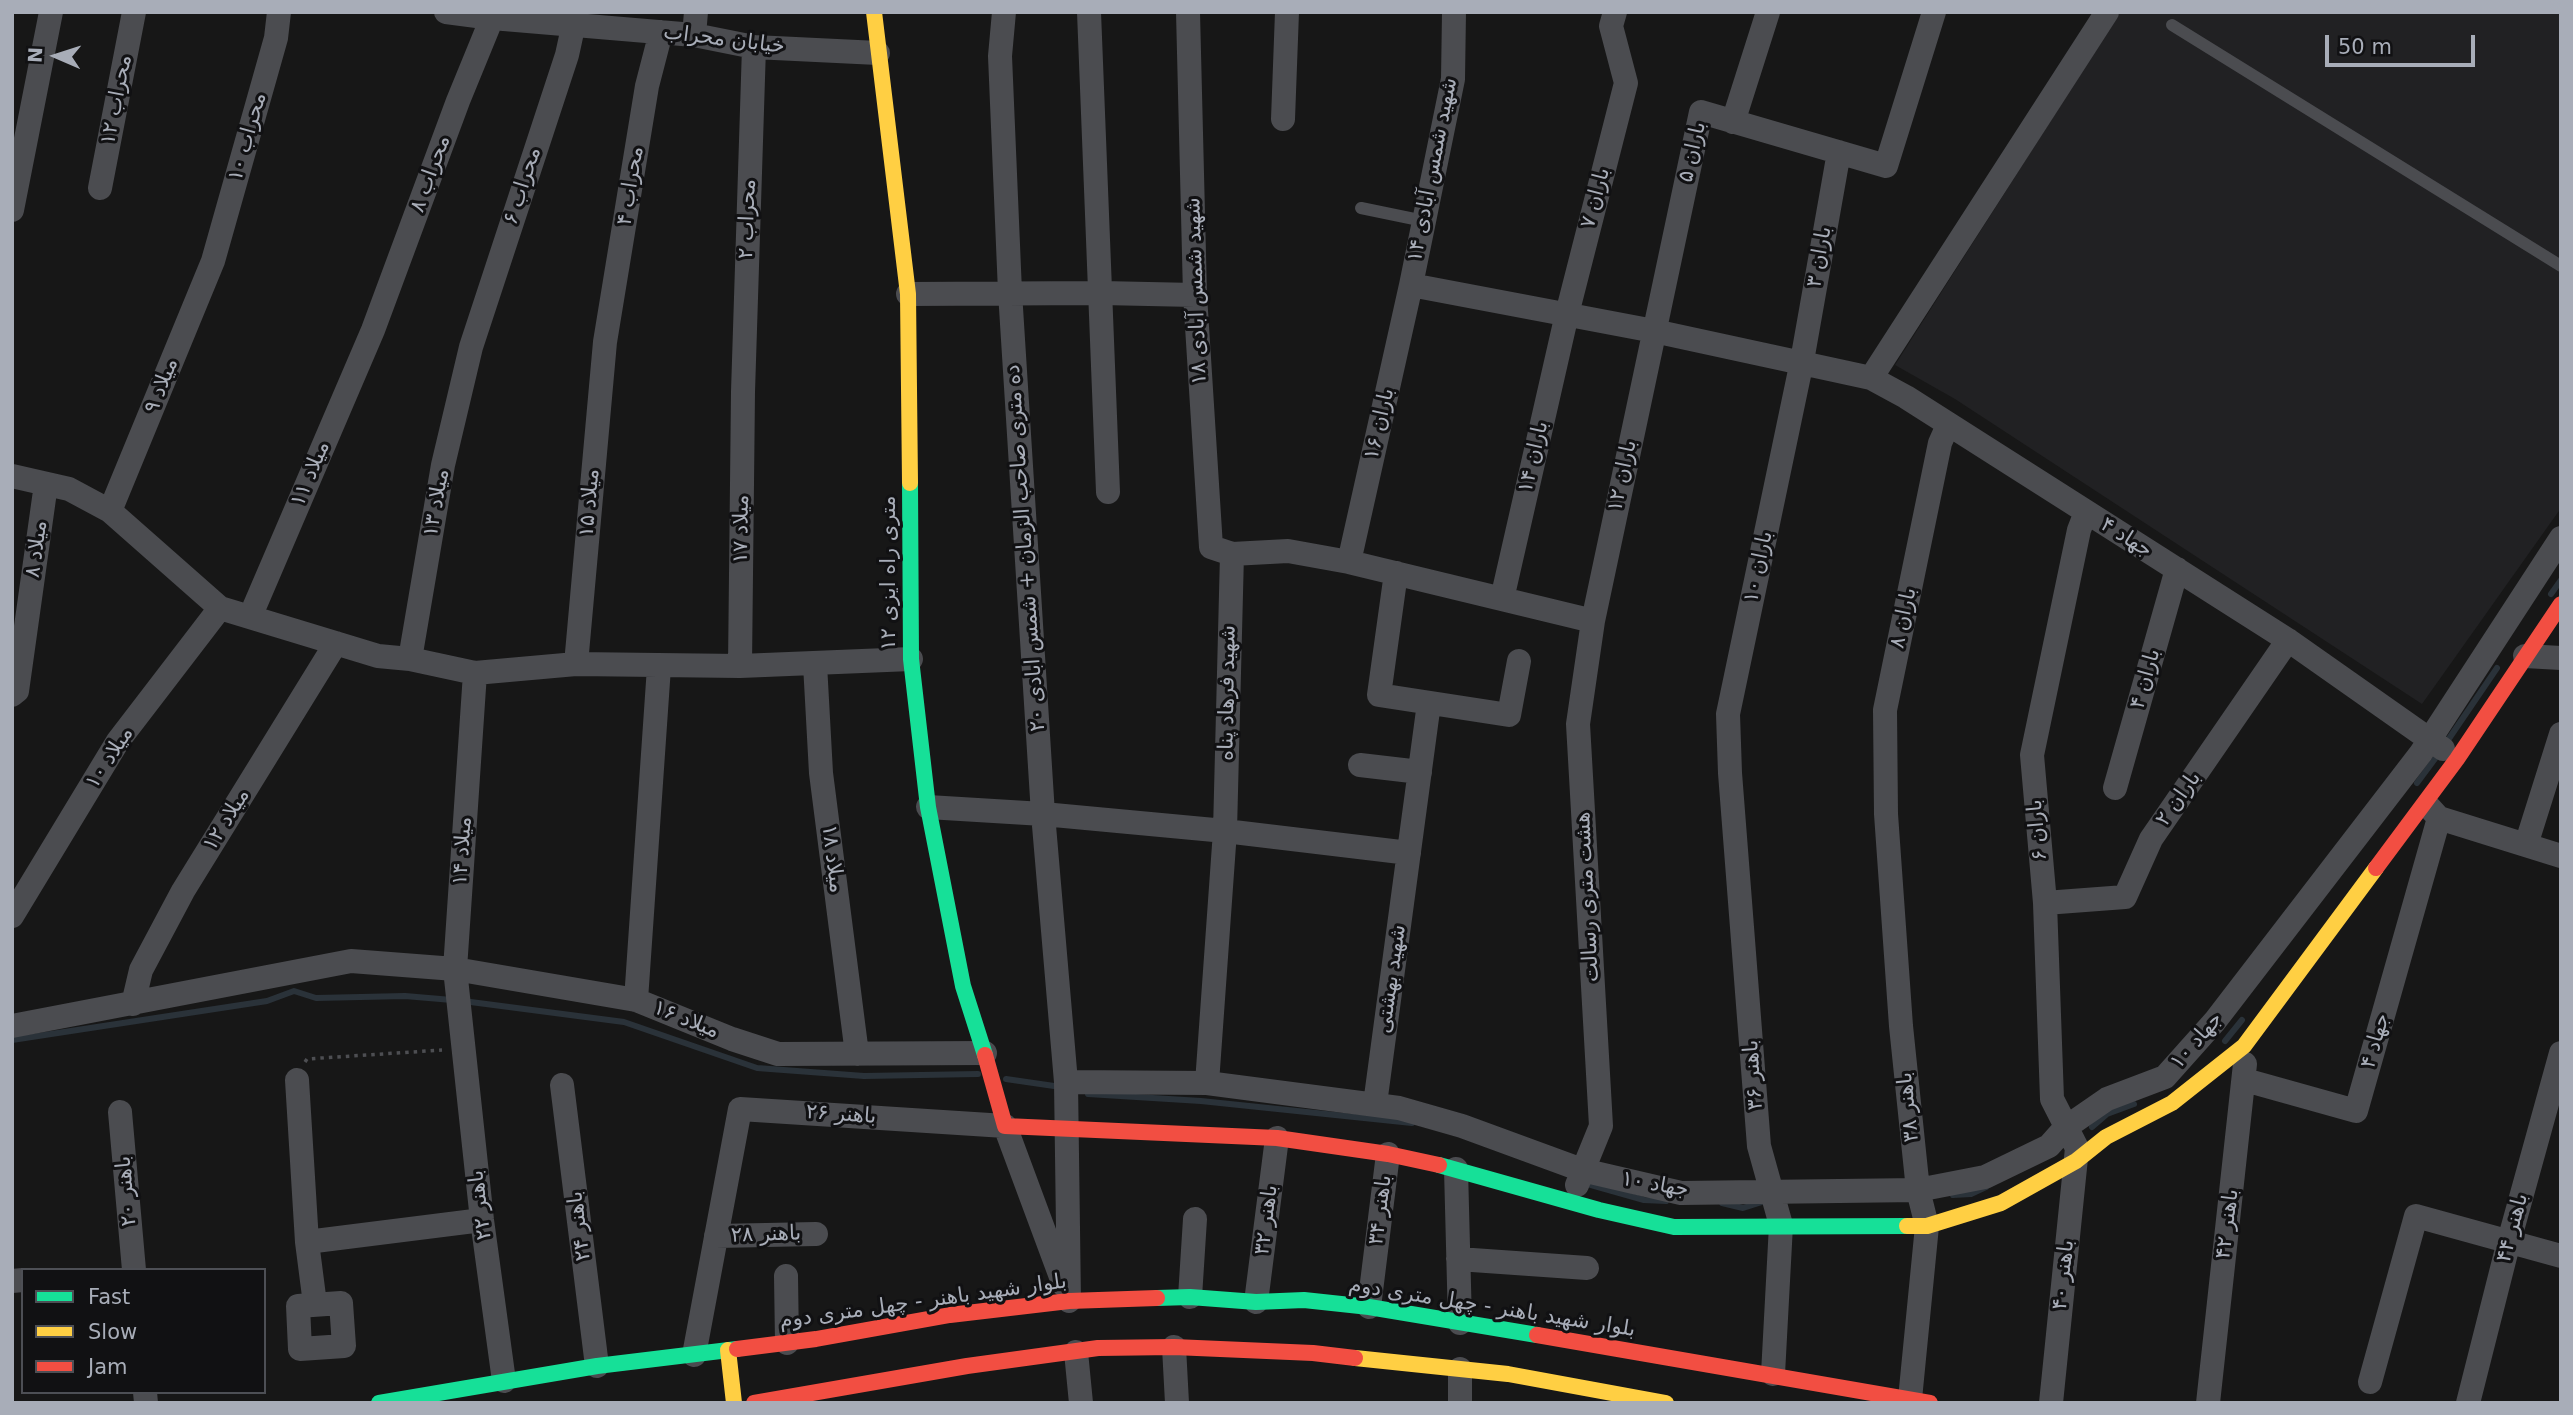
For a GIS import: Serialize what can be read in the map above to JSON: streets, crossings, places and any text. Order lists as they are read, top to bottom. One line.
{"streets":{"street":["خیابان محراب","محراب ۱۲","محراب ۱۰","باران ۵","شهید شمس آبادی ۱۴","محراب ۸","محراب ۶","محراب ۴","باران ۷","محراب ۲","باران ۳","شهید شمس آبادی ۱۸","میلاد ۹","باران ۱۶","باران ۱۴","میلاد ۱۱","باران ۱۲","میلاد ۱۳","میلاد ۱۵","میلاد ۱۷","جهاد ۴","ده متری صاحب الزمان + شمس ابادی ۲۰","میلاد ۸","باران ۱۰","۱۲ متری راه ایزی","باران ۸","باران ۴","شهید فرهاد پناه","میلاد ۱۰","باران ۲","میلاد ۱۲","باران ۶","میلاد ۱۴","میلاد ۱۸","هشت متری رسالت","شهید بهشتی","میلاد ۱۶","جهاد ۱۰","باهنر ۳۶","باهنر ۳۸","باهنر ۲۶","باهنر ۲۰","باهنر ۲۲","باهنر ۳۴","باهنر ۳۲","باهنر ۴۲","باهنر ۲۴","باهنر ۴۴","باهنر ۲۸","باهنر ۴۰","بلوار شهید باهنر - چهل متری دوم"]},"crossings":[["خیابان محراب","محراب ۸"],["خیابان محراب","محراب ۶"],["خیابان محراب","محراب ۴"],["خیابان محراب","محراب ۲"],["خیابان محراب","۱۲ متری راه ایزی"],["محراب ۱۰","میلاد ۹"],["باران ۵","باران ۳"],["باران ۵","باران ۱۲"],["باران ۵","جهاد ۴"],["شهید شمس آبادی ۱۴","باران ۱۶"],["شهید شمس آبادی ۱۴","جهاد ۴"],["محراب ۸","میلاد ۱۱"],["محراب ۶","میلاد ۱۳"],["محراب ۴","میلاد ۱۵"],["باران ۷","باران ۱۴"],["باران ۷","جهاد ۴"],["محراب ۲","میلاد ۱۷"],["باران ۳","جهاد ۴"],["باران ۳","باران ۱۰"],["شهید شمس آبادی ۱۸","شهید فرهاد پناه"],["باران ۱۶","جهاد ۴"],["باران ۱۴","جهاد ۴"],["باران ۱۲","جهاد ۴"],["باران ۱۲","هشت متری رسالت"],["جهاد ۴","باران ۱۰"],["جهاد ۴","باران ۸"],["جهاد ۴","باران ۴"],["جهاد ۴","باران ۲"],["جهاد ۴","باران ۶"],["جهاد ۴","جهاد ۱۰"],["جهاد ۴","باهنر ۴۲"],["ده متری صاحب الزمان + شمس ابادی ۲۰","جهاد ۱۰"],["ده متری صاحب الزمان + شمس ابادی ۲۰","بلوار شهید باهنر - چهل متری دوم"],["باران ۱۰","باهنر ۳۶"],["۱۲ متری راه ایزی","میلاد ۱۶"],["۱۲ متری راه ایزی","باهنر ۲۶"],["باران ۸","باهنر ۳۸"],["شهید فرهاد پناه","جهاد ۱۰"],["باران ۲","باران ۶"],["باران ۶","جهاد ۱۰"],["باران ۶","باهنر ۴۰"],["میلاد ۱۴","باهنر ۲۲"],["میلاد ۱۸","میلاد ۱۶"],["هشت متری رسالت","جهاد ۱۰"],["شهید بهشتی","جهاد ۱۰"],["جهاد ۱۰","باهنر ۳۶"],["جهاد ۱۰","باهنر ۳۸"],["جهاد ۱۰","باهنر ۴۰"],["باهنر ۳۶","بلوار شهید باهنر - چهل متری دوم"],["باهنر ۳۸","بلوار شهید باهنر - چهل متری دوم"],["باهنر ۲۶","باهنر ۲۸"],["باهنر ۲۶","بلوار شهید باهنر - چهل متری دوم"],["باهنر ۲۲","بلوار شهید باهنر - چهل متری دوم"],["باهنر ۳۴","بلوار شهید باهنر - چهل متری دوم"],["باهنر ۳۲","بلوار شهید باهنر - چهل متری دوم"],["باهنر ۲۴","بلوار شهید باهنر - چهل متری دوم"]],"legend":["Fast","Slow","Jam"],"scale_bar":"50 m","north":"left"}
